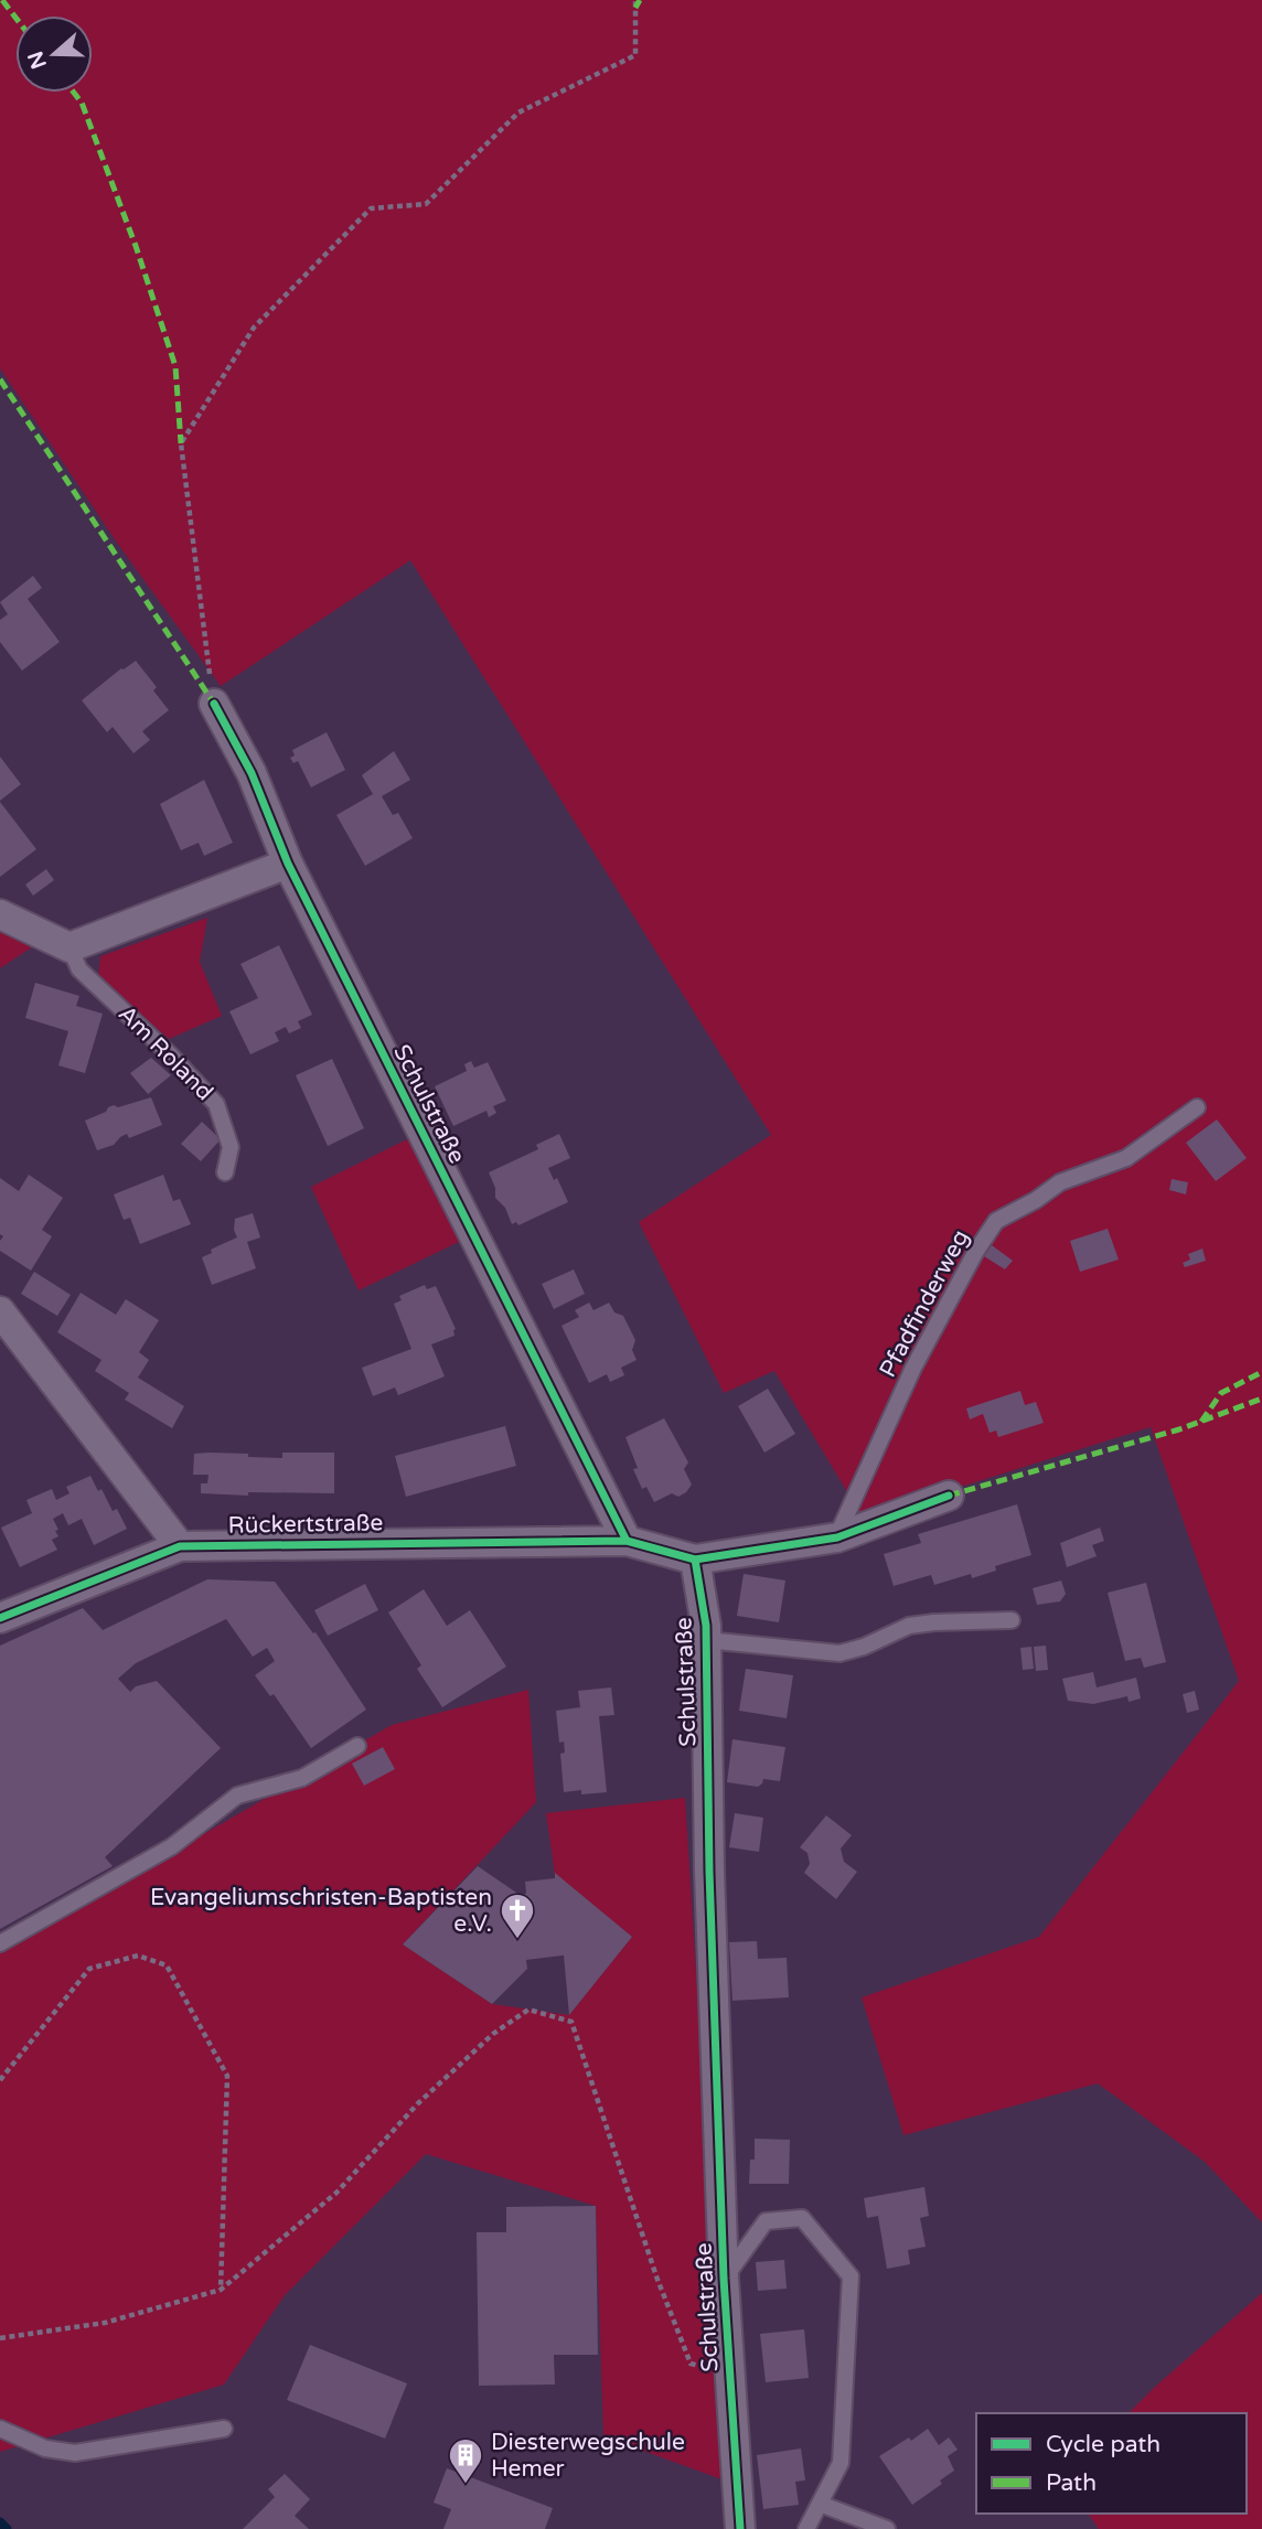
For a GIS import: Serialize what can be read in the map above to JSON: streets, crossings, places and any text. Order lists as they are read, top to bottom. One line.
{"streets":{"street":["Schulstraße","Rückertstraße"],"lane":["Am Roland","Pfadfinderweg"]},"crossings":[["Schulstraße","Rückertstraße"]],"places":{"church":["Evangeliumschristen-Baptisten e.V."],"building":["Diesterwegschule Hemer"]},"legend":["Cycle path","Path"],"north":"left"}
